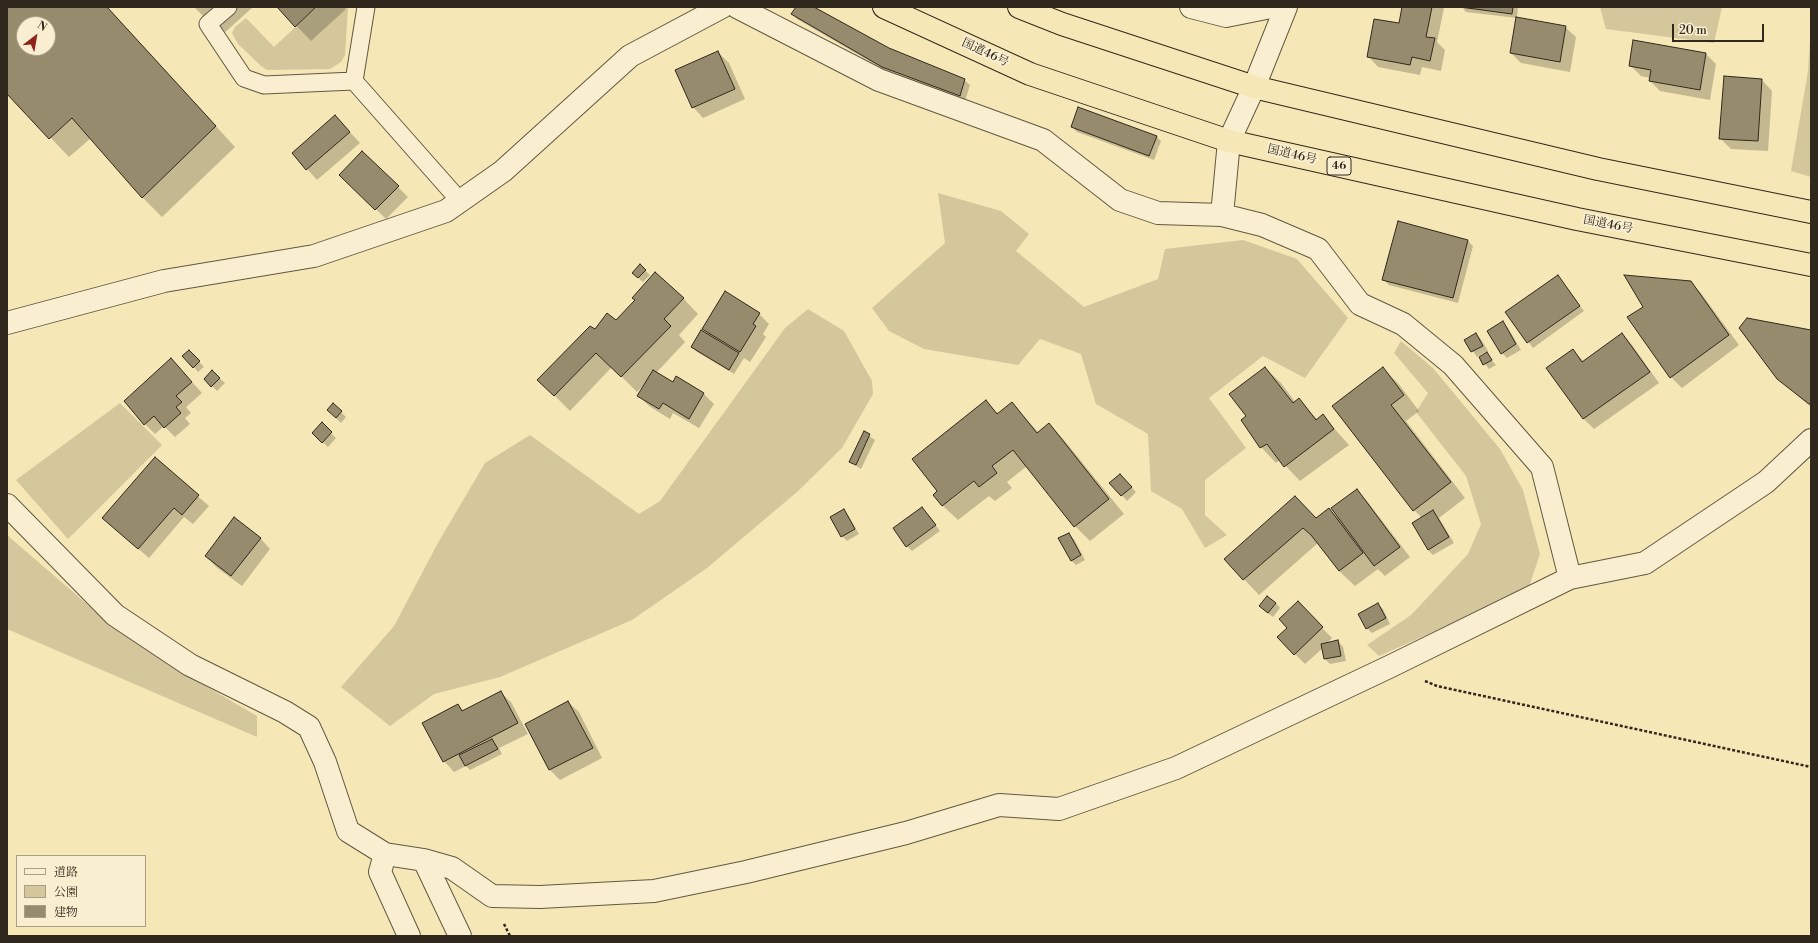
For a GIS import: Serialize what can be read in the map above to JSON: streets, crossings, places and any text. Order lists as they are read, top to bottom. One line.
{"streets":{"highway":["国道46号","46"]},"legend":["道路","公園","建物"],"scale_bar":"20 m","north":"top right"}
